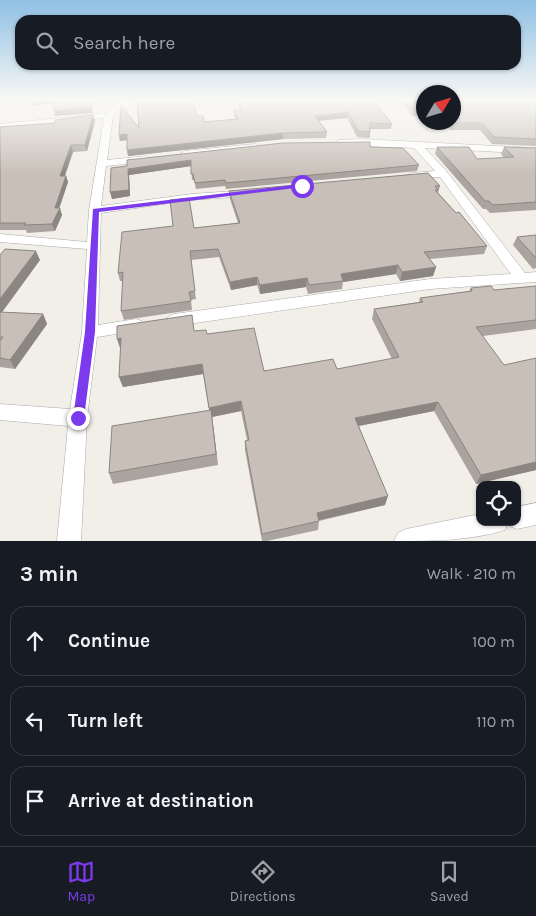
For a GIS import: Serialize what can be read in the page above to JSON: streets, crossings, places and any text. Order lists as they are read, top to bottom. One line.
{"north":"top right","page":{"search":"Search here","heading":["3 min","Walk · 210 m"],"list":[["Continue","100 m"],["Turn left","110 m"],"Arrive at destination"],"nav":["Map","Directions","Saved"]}}
